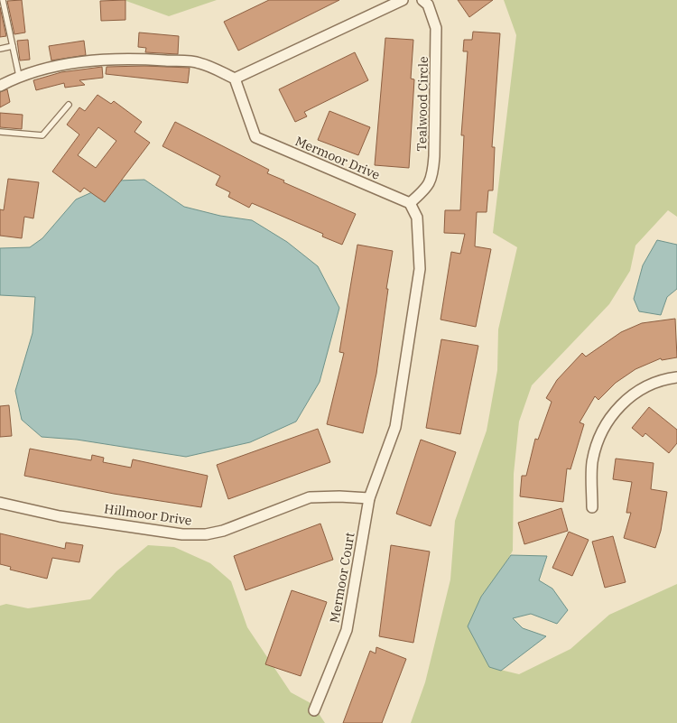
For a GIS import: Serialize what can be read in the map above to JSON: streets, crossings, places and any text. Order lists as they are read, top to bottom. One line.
{"streets":{"street":["Tealwood Circle","Mermoor Drive","Hillmoor Drive","Mermoor Court"]},"crossings":[["Tealwood Circle","Mermoor Drive"],["Hillmoor Drive","Mermoor Court"]]}
